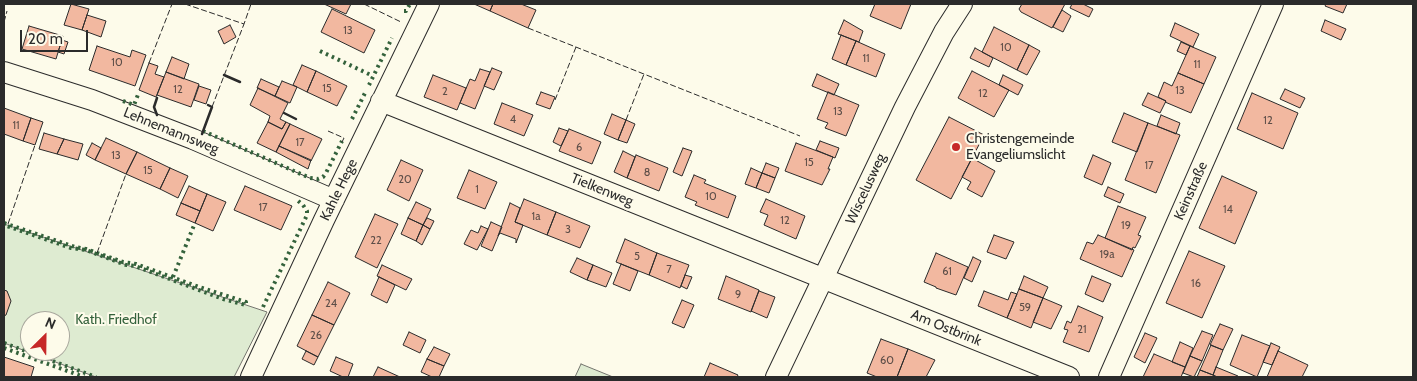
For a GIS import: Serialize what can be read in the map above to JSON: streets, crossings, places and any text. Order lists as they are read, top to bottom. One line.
{"streets":{"street":["Lehnemannsweg","Wiscelusweg","Kahle Hege","Tielkenweg","Keinstraße","Am Ostbrink"]},"crossings":[["Lehnemannsweg","Kahle Hege"],["Wiscelusweg","Tielkenweg"],["Wiscelusweg","Am Ostbrink"],["Kahle Hege","Tielkenweg"],["Tielkenweg","Am Ostbrink"]],"parks":["Kath. Friedhof"],"places":["Christengemeinde Evangeliumslicht"],"house_numbers":["13","10","11","10","11","15","12","13","2","12","13","4","12","11","17","6","13","15","17","15","8","20","1","10","17","14","1a","12","19","3","22","19a","5","7","61","16","9","24","59","21","26","60"],"scale_bar":"20 m","north":"top right"}
